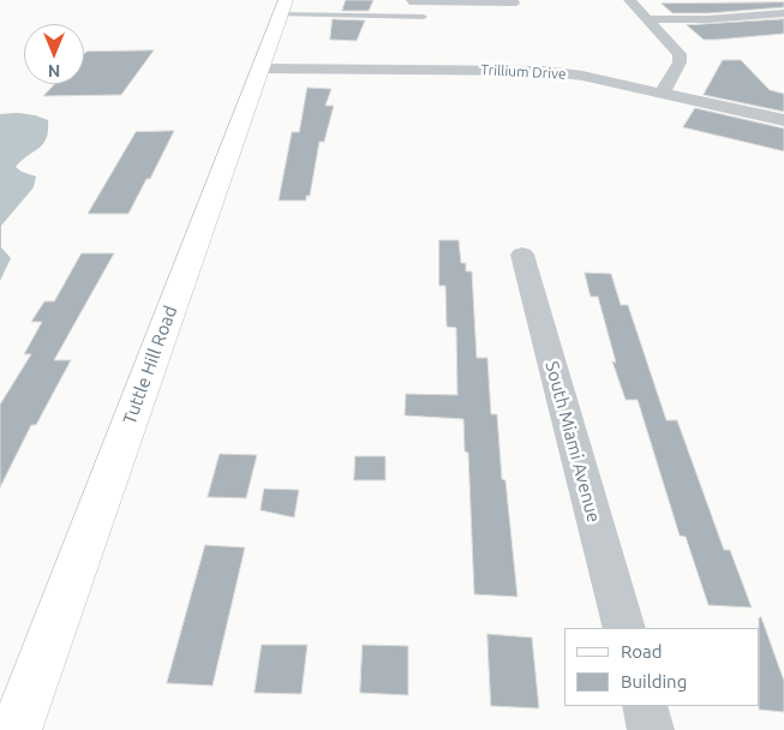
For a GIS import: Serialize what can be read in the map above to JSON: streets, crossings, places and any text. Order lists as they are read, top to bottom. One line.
{"streets":{"main road":["Tuttle Hill Road"],"street":["Trillium Drive","South Miami Avenue"]},"crossings":[["Trillium Drive","Tuttle Hill Road"]],"legend":["Road","Building"],"north":"bottom"}
